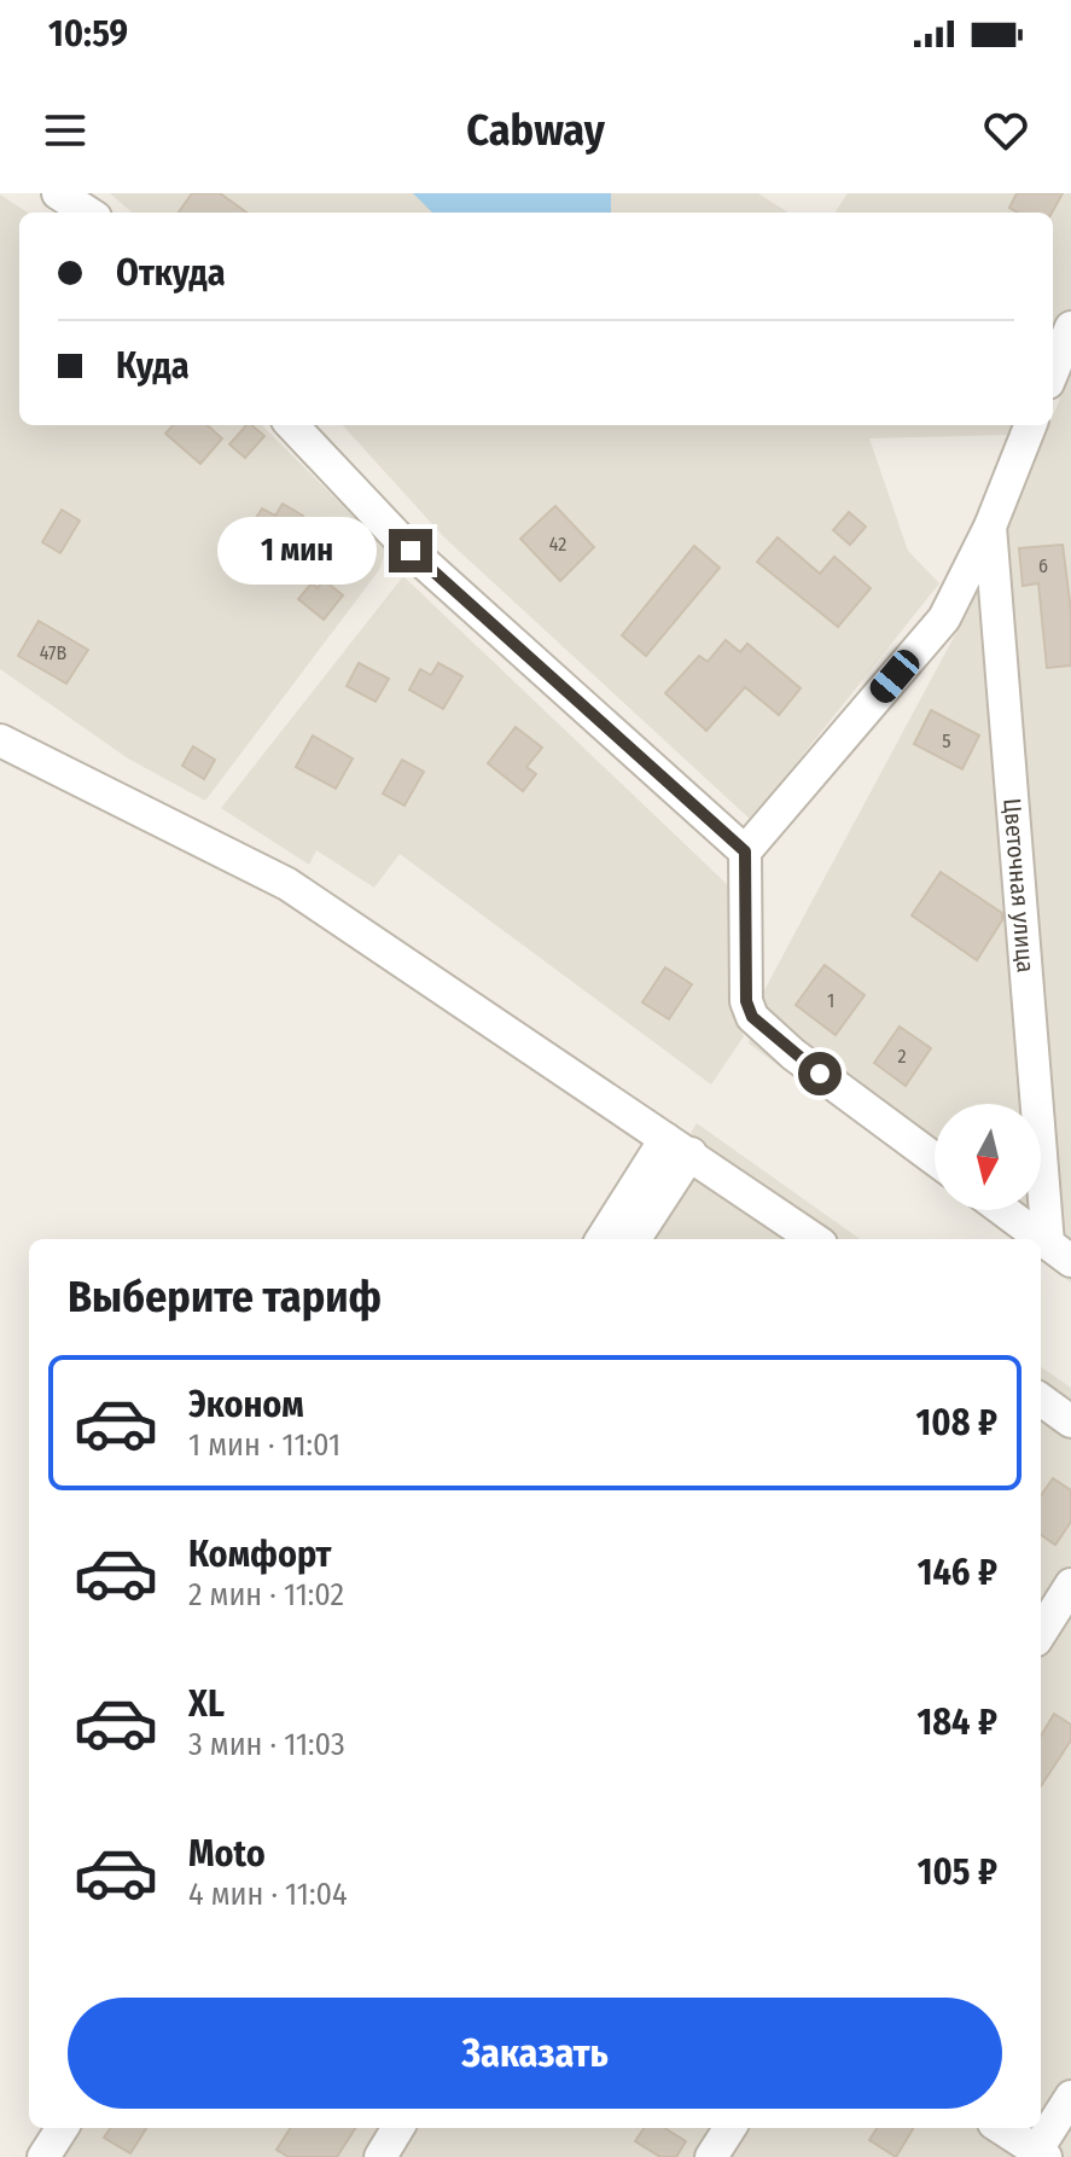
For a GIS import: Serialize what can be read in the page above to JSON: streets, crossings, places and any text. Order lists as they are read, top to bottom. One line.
{"streets":{"street":["Цветочная улица"]},"house_numbers":["42","6","47В","5","1","2"],"north":"bottom","page":{"status":"10:59","header":"Cabway","banner":["Откуда","Куда"],"bubble":"1 мин","heading":"Выберите тариф","list":[{"name":"Эконом","note":"1 мин · 11:01","value":"108 ₽"},{"name":"Комфорт","note":"2 мин · 11:02","value":"146 ₽"},{"name":"XL","note":"3 мин · 11:03","value":"184 ₽"},{"name":"Moto","note":"4 мин · 11:04","value":"105 ₽"}],"buttons":"Заказать"}}
